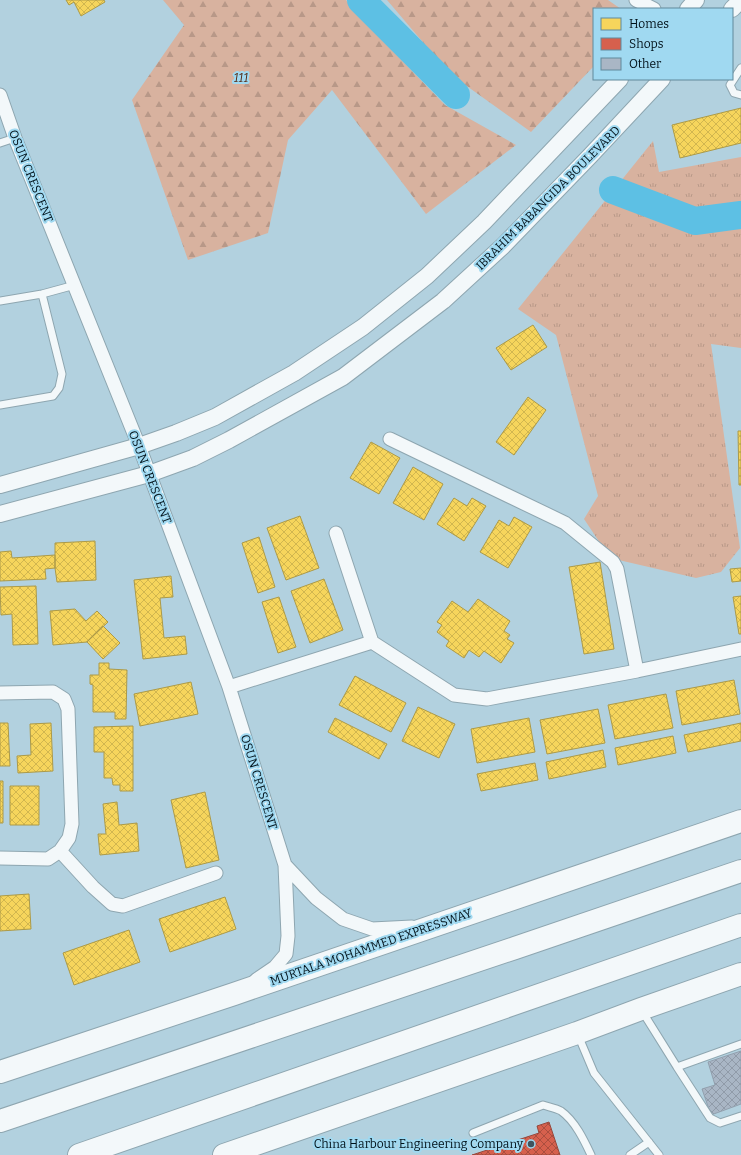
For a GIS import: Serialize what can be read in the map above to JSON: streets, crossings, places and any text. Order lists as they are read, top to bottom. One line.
{"streets":{"highway":["MURTALA MOHAMMED EXPRESSWAY"],"street":["OSUN CRESCENT","IBRAHIM BABANGIDA BOULEVARD"]},"crossings":[["OSUN CRESCENT","IBRAHIM BABANGIDA BOULEVARD"]],"parks":["111"],"places":["China Harbour Engineering Company"],"legend":["Homes","Shops","Other"]}
